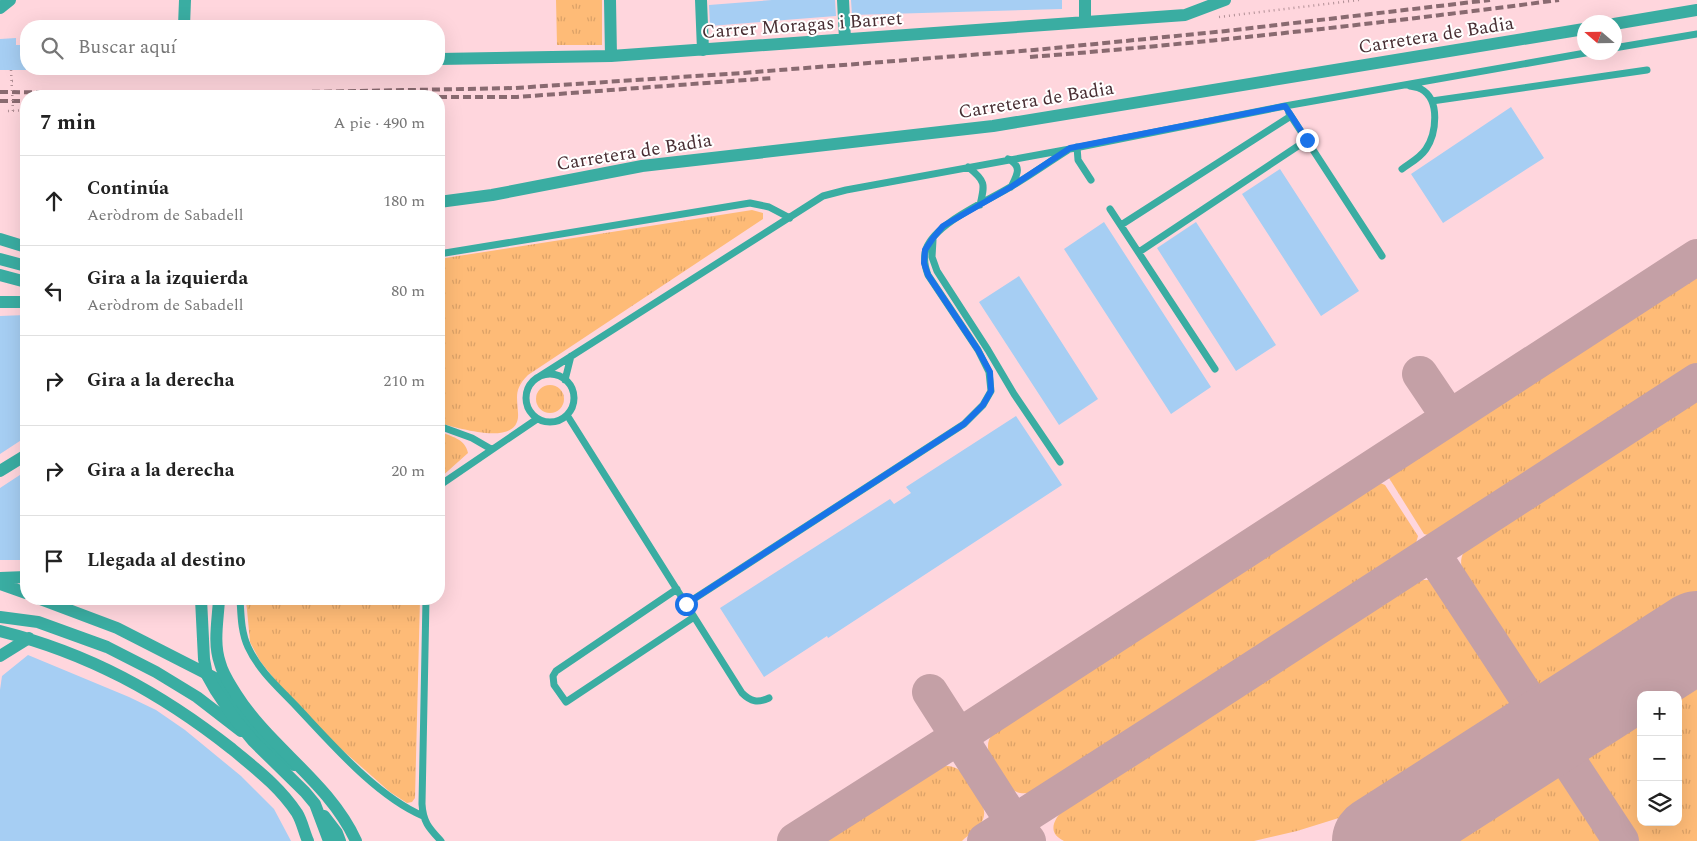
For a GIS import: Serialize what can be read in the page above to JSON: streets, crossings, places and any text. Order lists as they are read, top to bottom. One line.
{"streets":{"street":["Carrer Moragas i Barret","Carretera de Badia"]},"north":"left","page":{"search":"Buscar aquí","heading":["7 min","A pie · 490 m"],"list":[["Continúa","Aeròdrom de Sabadell","180 m"],["Gira a la izquierda","Aeròdrom de Sabadell","80 m"],["Gira a la derecha","210 m"],["Gira a la derecha","20 m"],"Llegada al destino"],"map_buttons":["+","−"]}}
